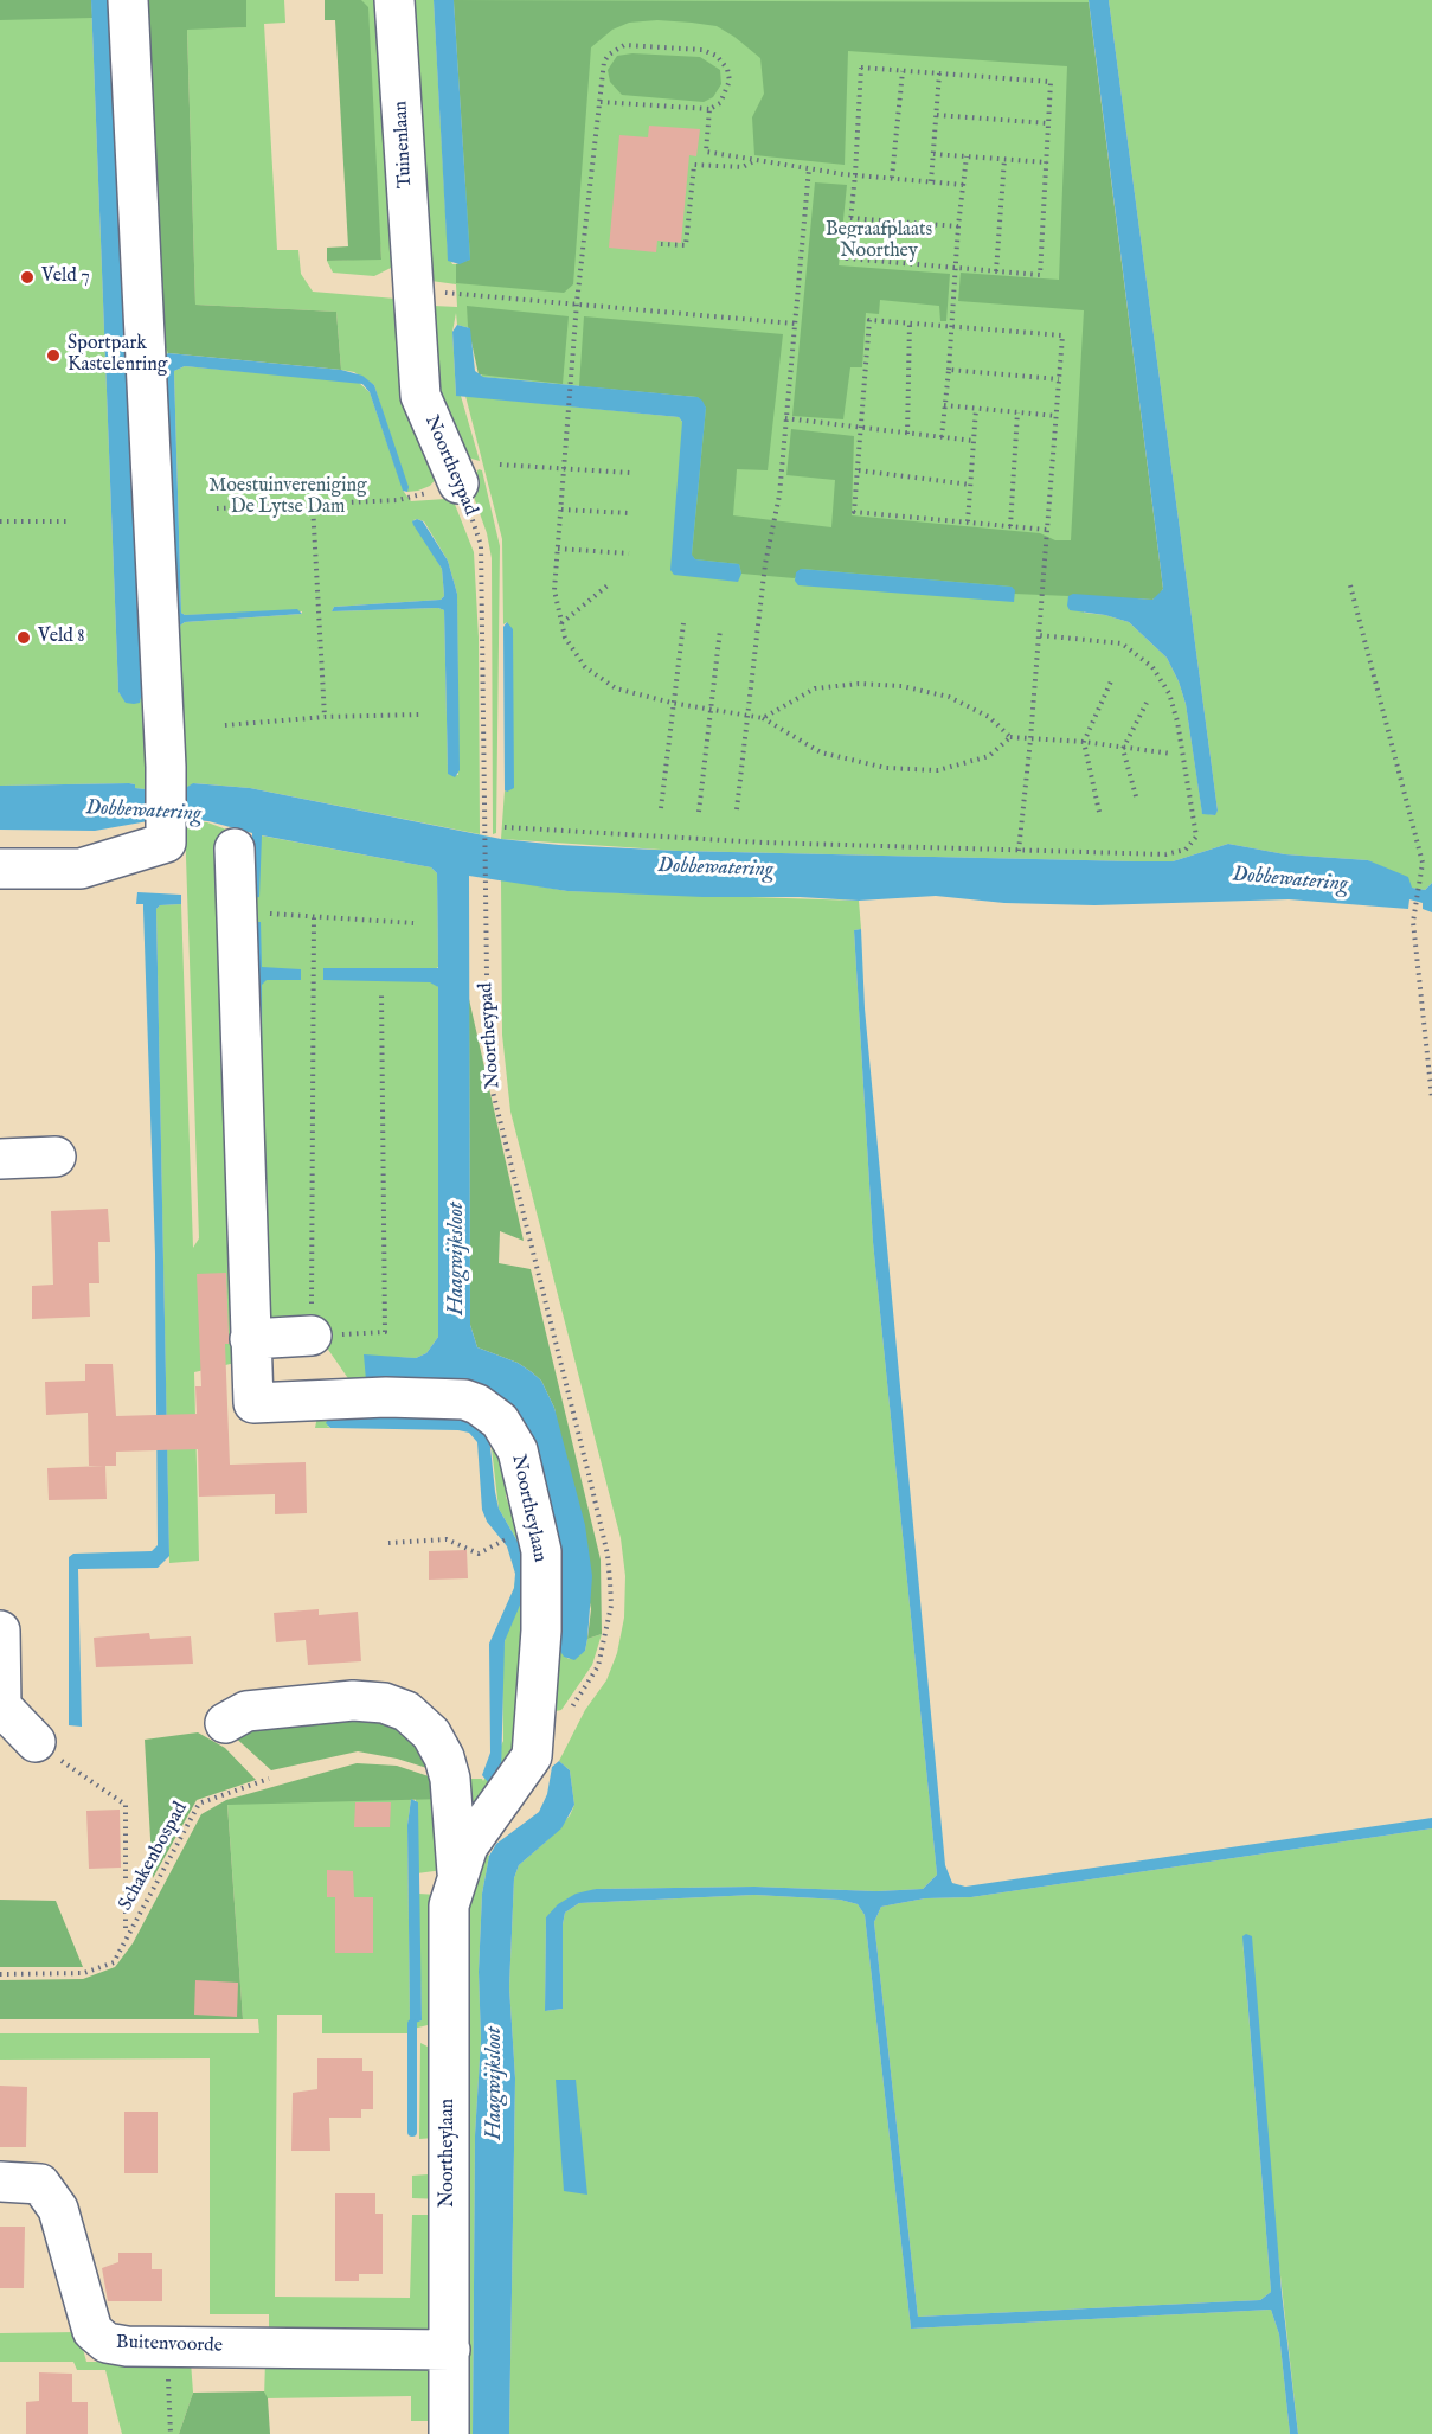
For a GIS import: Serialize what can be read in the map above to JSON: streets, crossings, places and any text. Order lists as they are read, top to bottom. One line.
{"streets":{"street":["Tuinenlaan","Noortheypad","Noortheylaan","Buitenvoorde"],"path":["Schakenbospad"]},"crossings":[["Tuinenlaan","Noortheypad"],["Noortheylaan","Buitenvoorde"]],"water":["Dobbewatering","Haagwijksloot"],"parks":["Begraafplaats Noorthey","Moestuinvereniging De Lytse Dam"],"places":["Veld 7","Sportpark Kastelenring","Veld 8"]}
